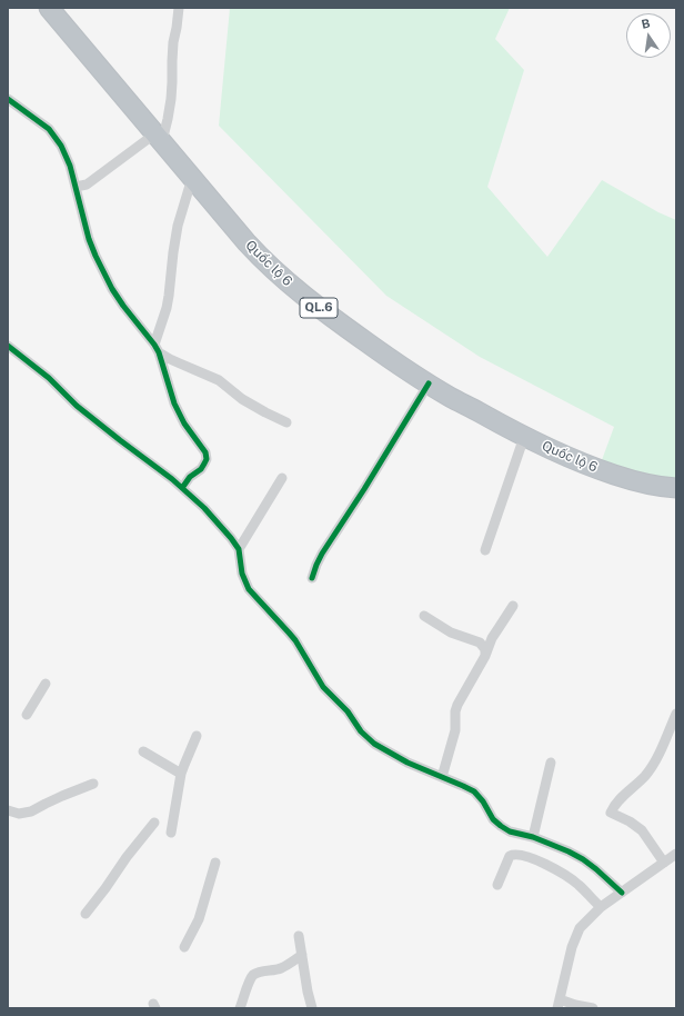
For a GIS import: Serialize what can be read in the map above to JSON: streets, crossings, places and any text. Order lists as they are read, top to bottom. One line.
{"streets":{"highway":["Quốc lộ 6","QL.6"]},"north":"top"}
